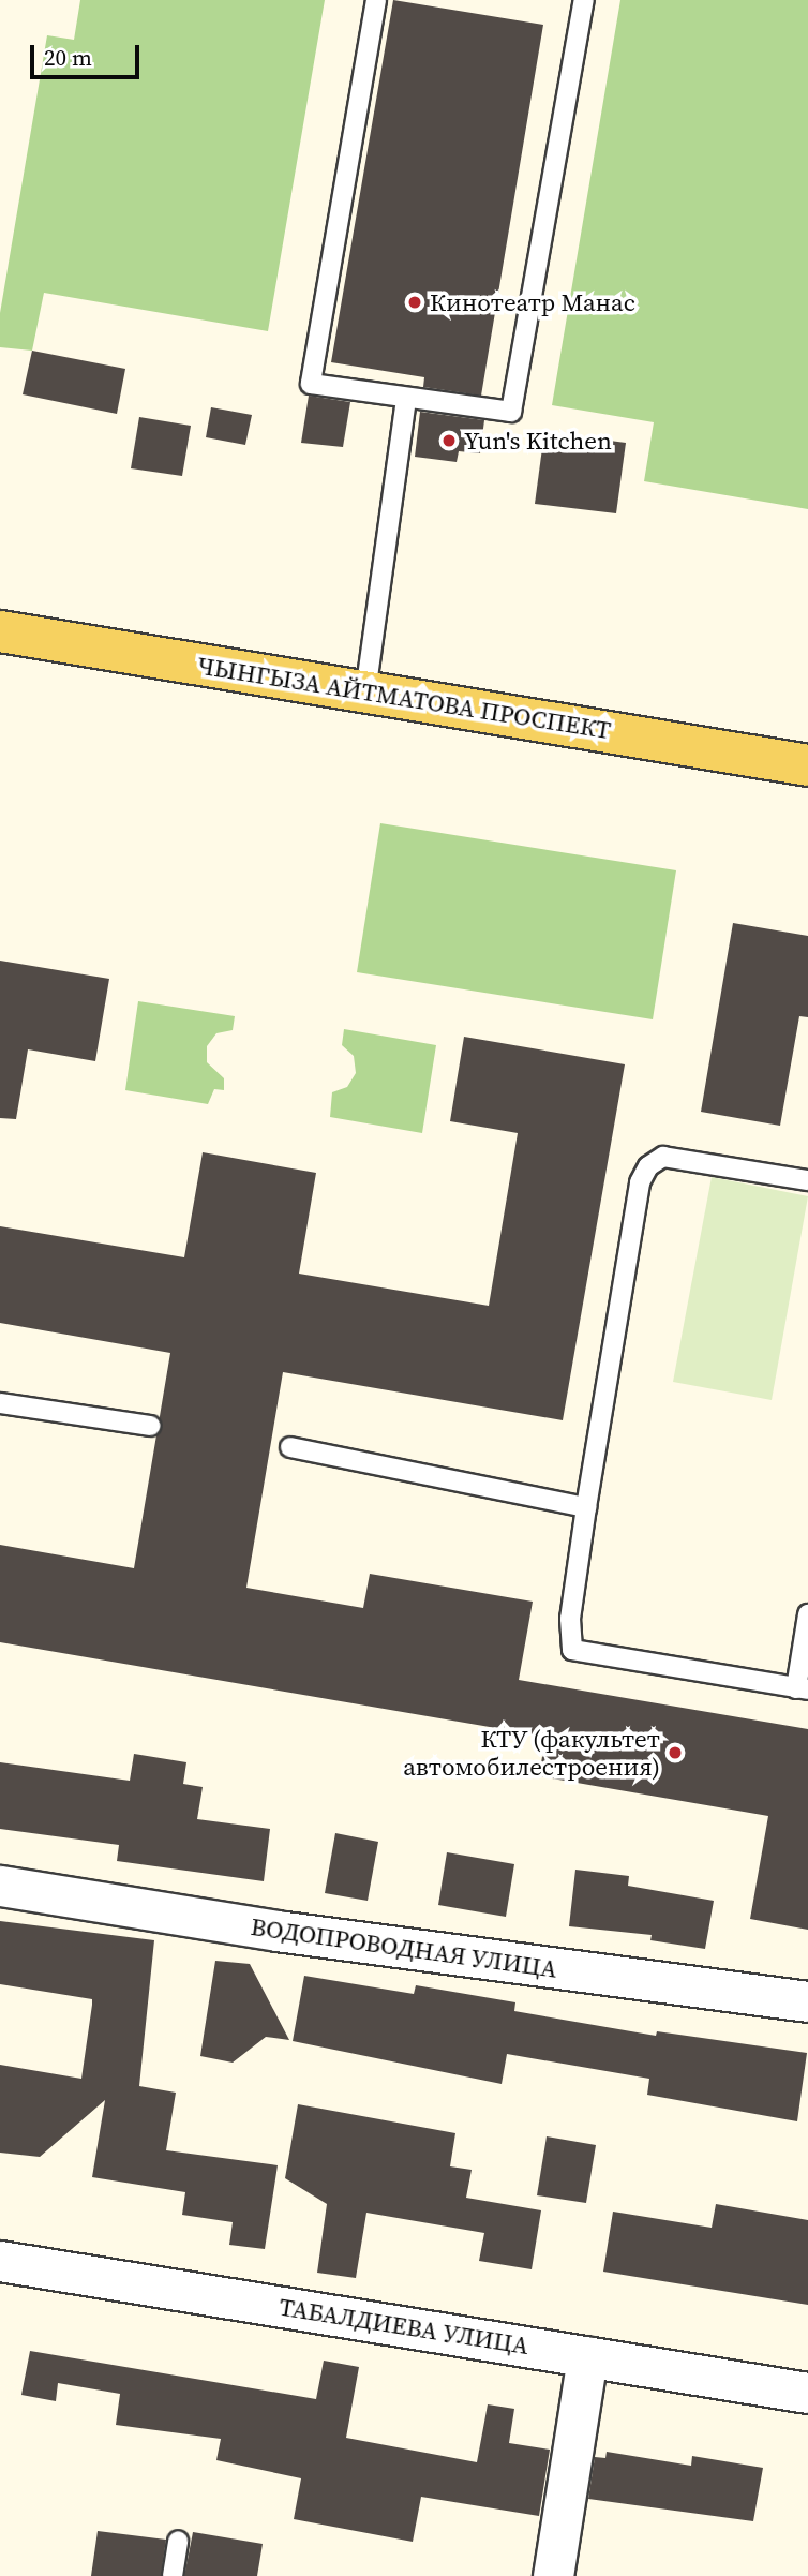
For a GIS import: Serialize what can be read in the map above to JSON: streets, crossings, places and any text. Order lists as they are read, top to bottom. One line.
{"streets":{"main road":["ЧЫНГЫЗА АЙТМАТОВА ПРОСПЕКТ"],"street":["ВОДОПРОВОДНАЯ УЛИЦА","ТАБАЛДИЕВА УЛИЦА"]},"places":["Кинотеатр Манас","Yun's Kitchen","КТУ (факультет автомобилестроения)"],"scale_bar":"20 m"}
